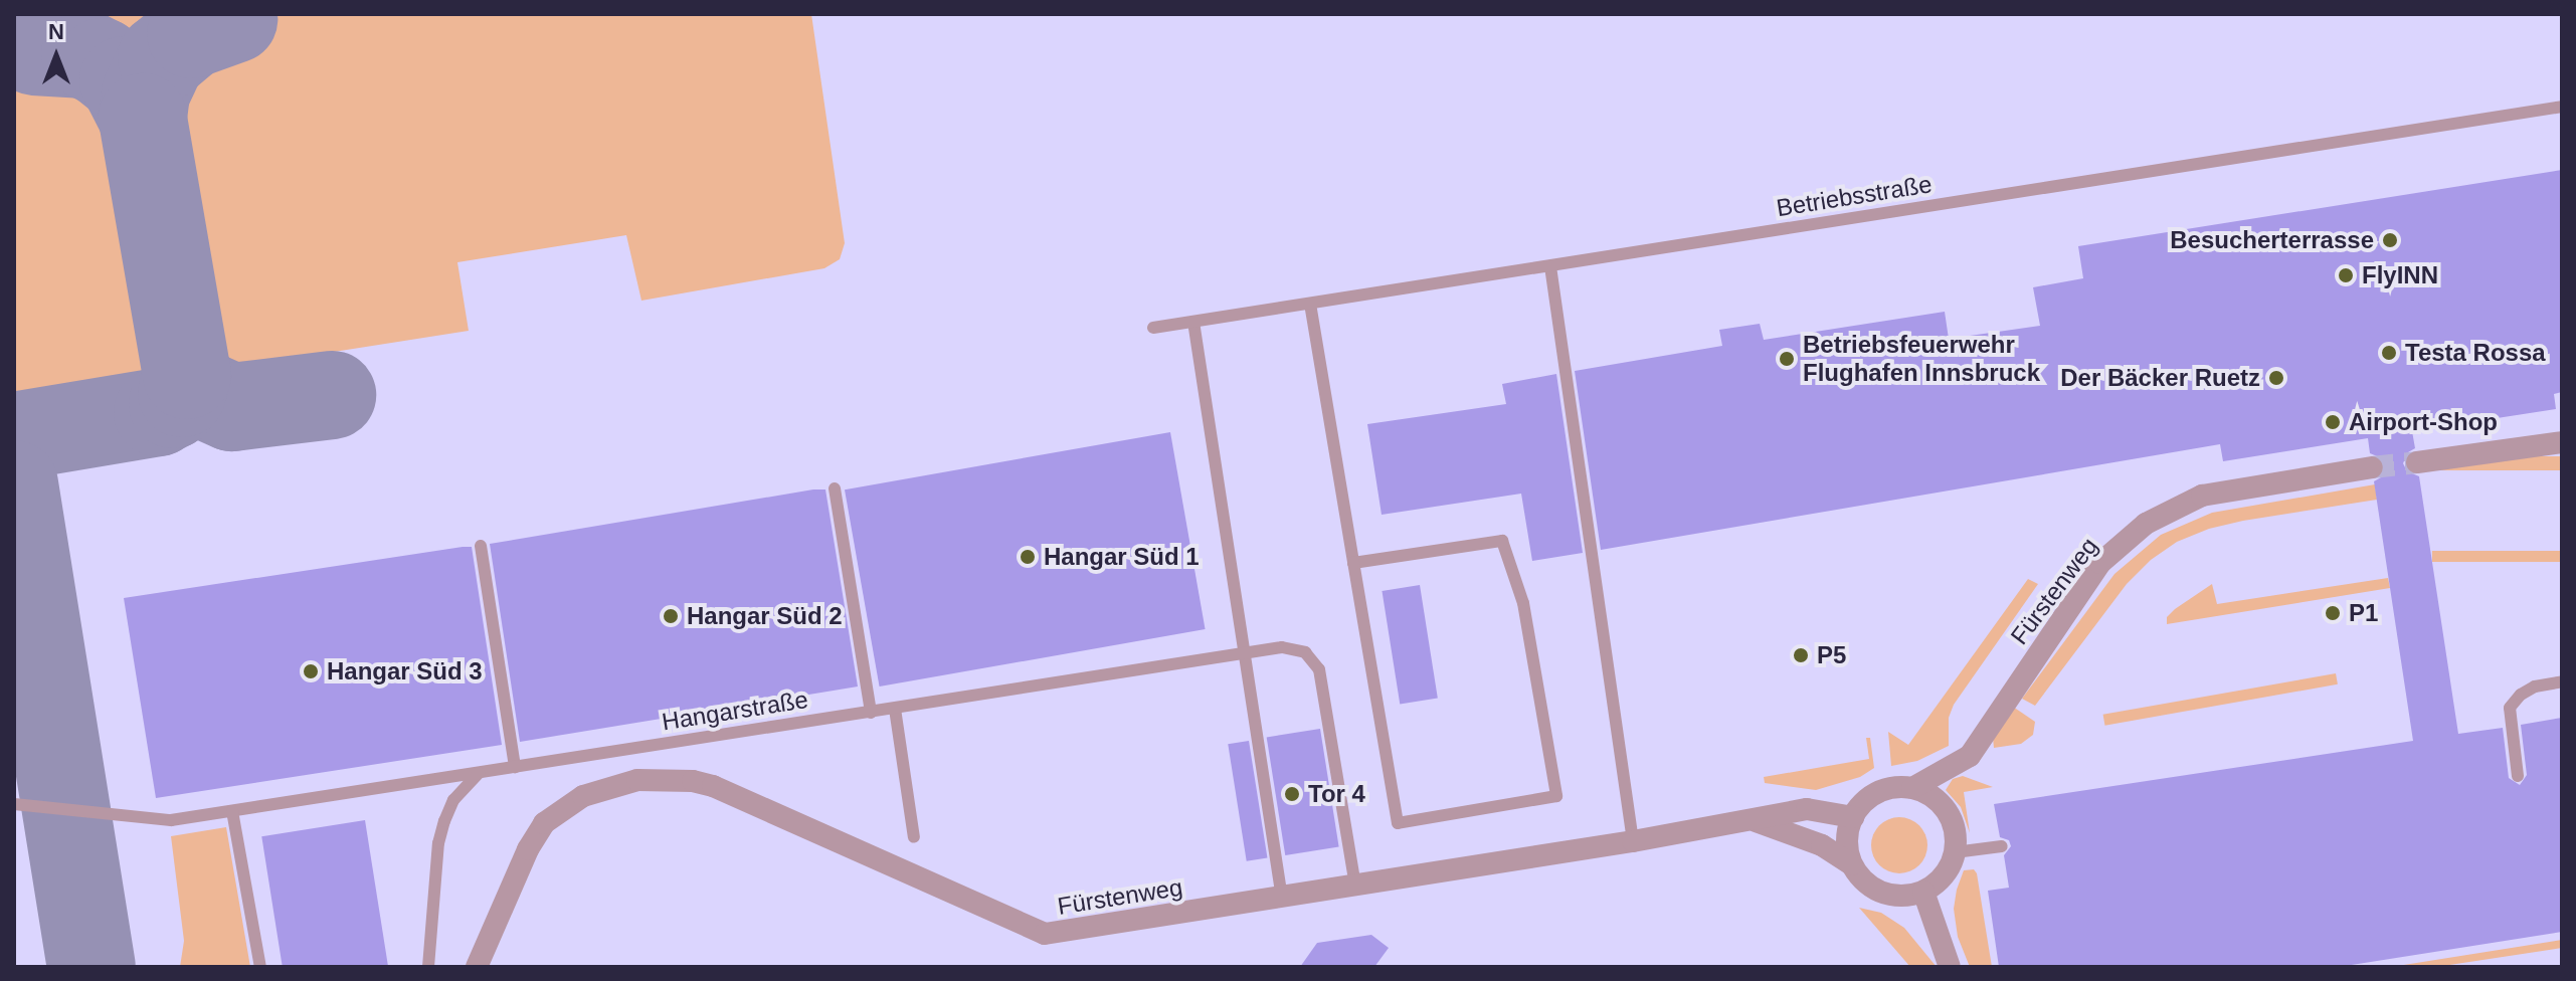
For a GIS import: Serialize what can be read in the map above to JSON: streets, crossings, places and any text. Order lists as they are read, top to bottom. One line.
{"streets":{"street":["Fürstenweg"],"lane":["Betriebsstraße","Hangarstraße"]},"crossings":[["Fürstenweg","Hangarstraße"]],"places":["Besucherterrasse","FlyINN","Testa Rossa","Betriebsfeuerwehr Flughafen Innsbruck","Der Bäcker Ruetz","Airport-Shop","Hangar Süd 1","P1","Hangar Süd 2","P5","Hangar Süd 3","Tor 4"],"north":"top"}
